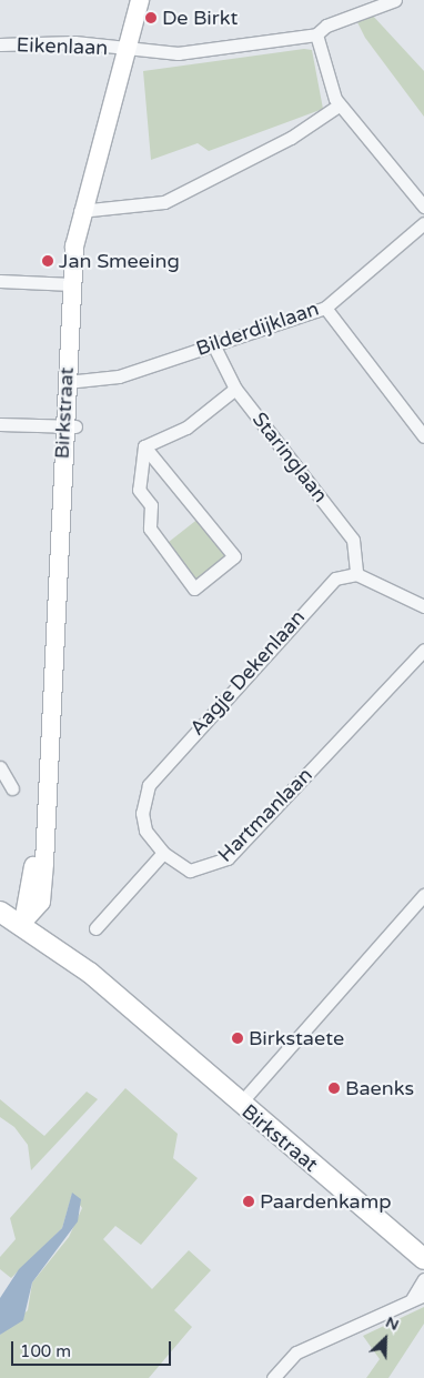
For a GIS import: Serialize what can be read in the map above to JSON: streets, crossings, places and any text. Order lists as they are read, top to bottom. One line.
{"streets":{"main road":["Birkstraat"],"street":["Eikenlaan","Bilderdijklaan","Staringlaan","Aagje Dekenlaan","Hartmanlaan"]},"crossings":[["Eikenlaan","Birkstraat"],["Bilderdijklaan","Birkstraat"],["Bilderdijklaan","Staringlaan"],["Staringlaan","Aagje Dekenlaan"],["Aagje Dekenlaan","Hartmanlaan"]],"places":["De Birkt","Jan Smeeing","Birkstaete","Baenks","Paardenkamp"],"scale_bar":"100 m","north":"top right"}
